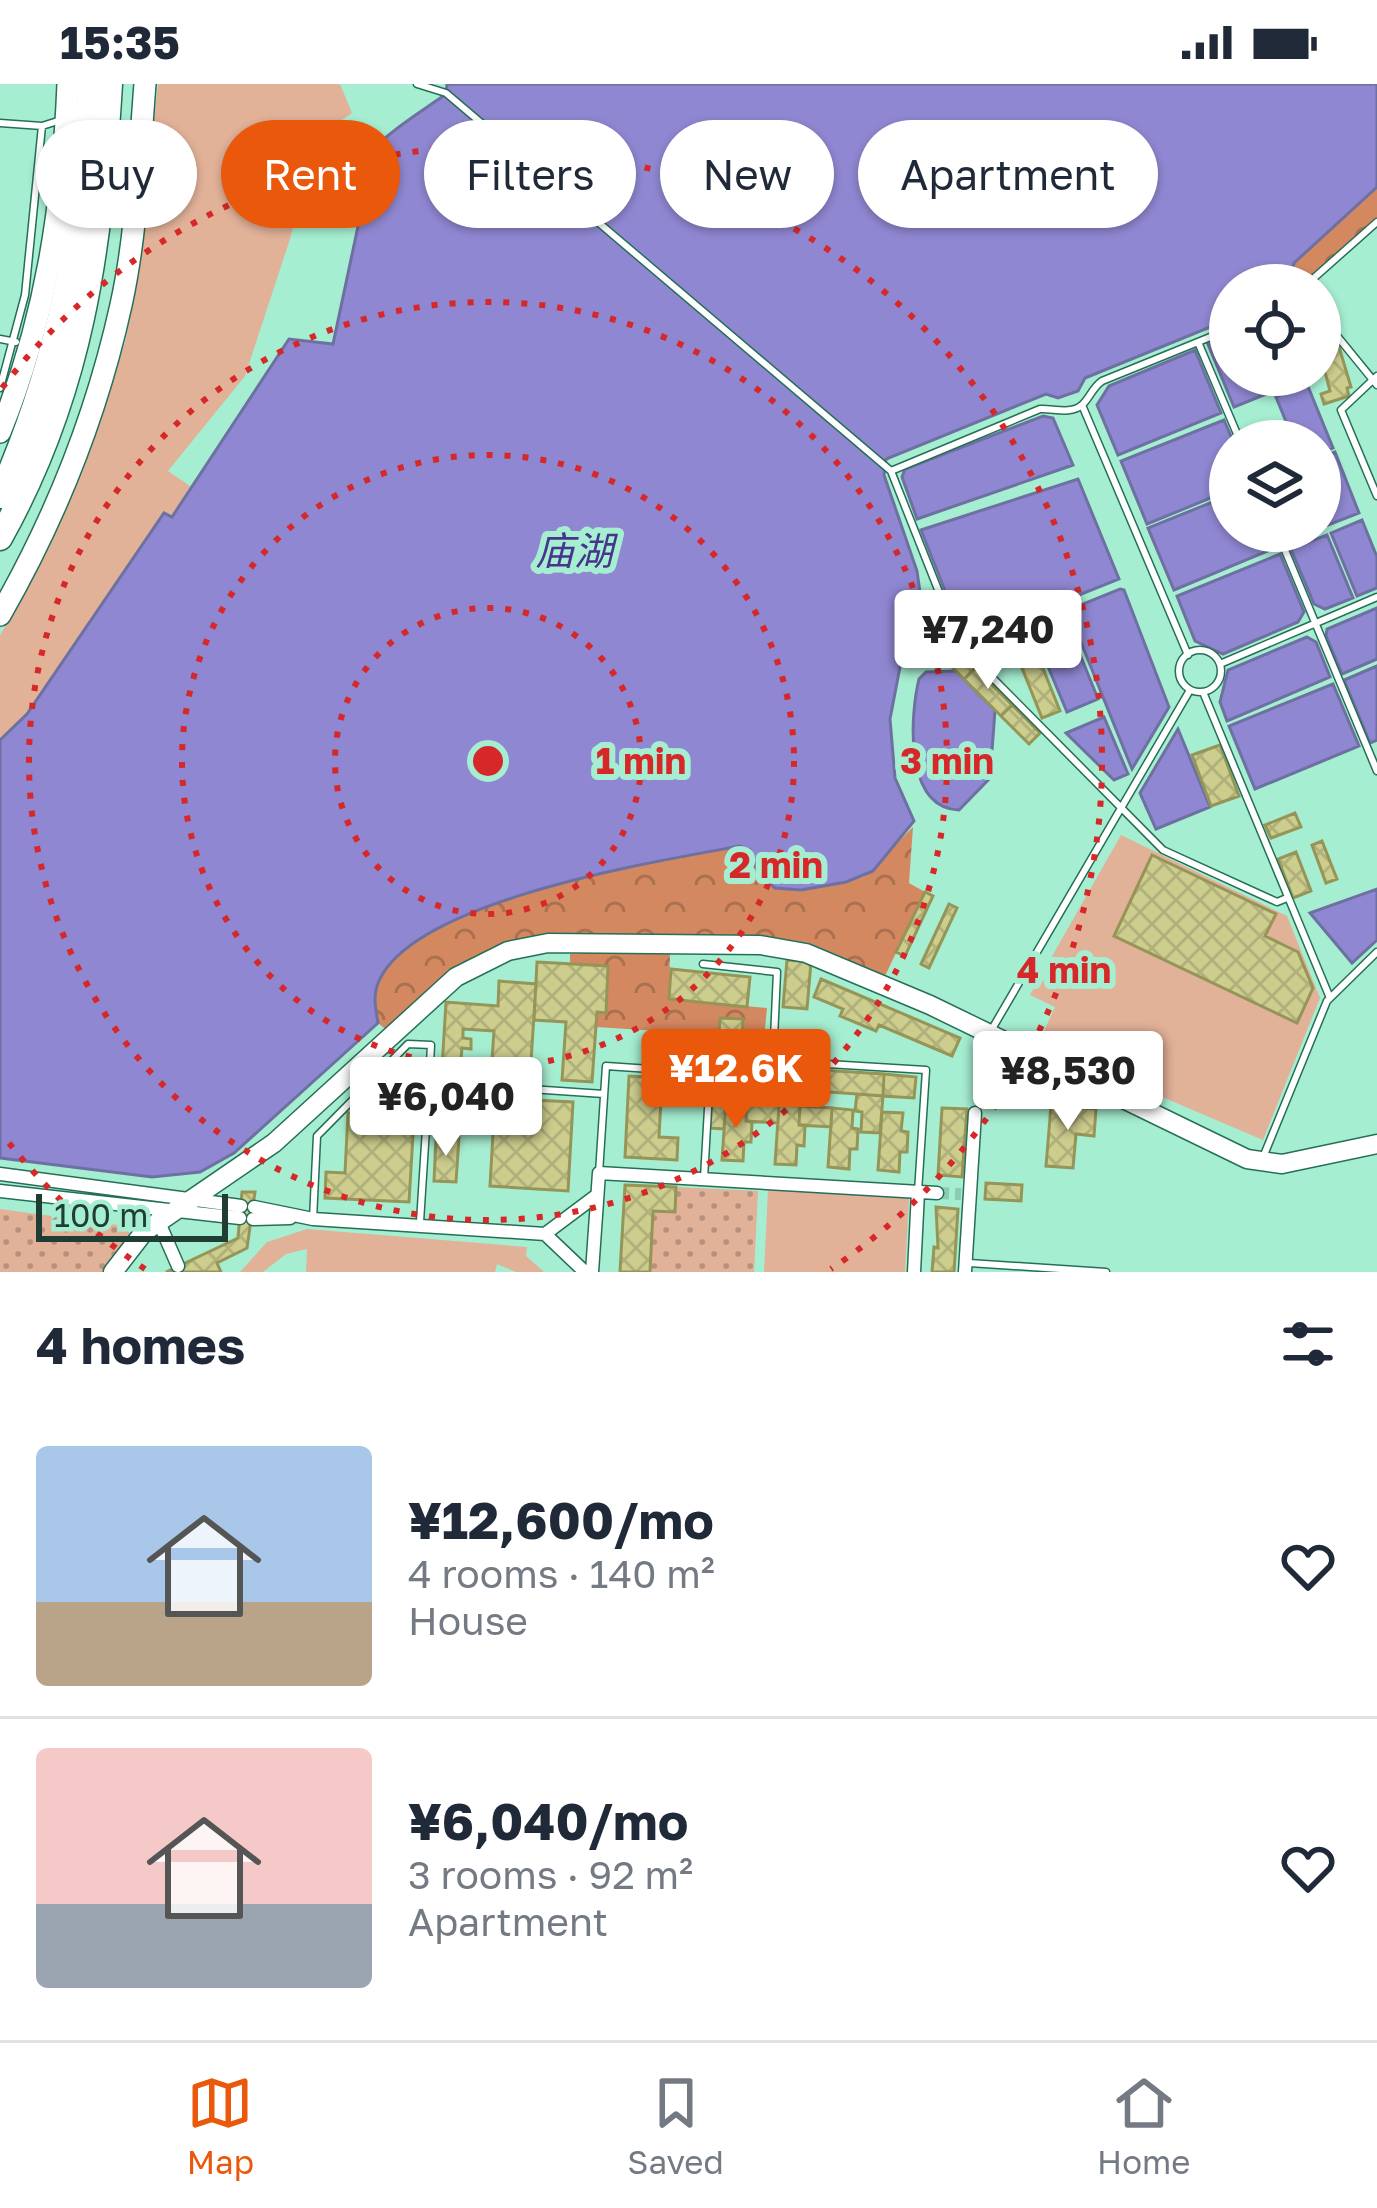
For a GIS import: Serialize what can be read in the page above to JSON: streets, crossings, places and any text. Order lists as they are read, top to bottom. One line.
{"water":["庙湖"],"scale_bar":"100 m","page":{"status":"15:35","chip":["Buy","Rent","Filters","New","Apartment"],"price":["¥7,240","¥12.6K","¥8,530","¥6,040"],"scale":"100 m","heading":"4 homes","list":[{"name":"¥12,600/mo","note":"4 rooms · 140 m² · House"},{"name":"¥6,040/mo","note":"3 rooms · 92 m² · Apartment"}],"tabs":["Map","Saved","Home"]},"rings":["1 min","3 min","2 min","4 min"]}
